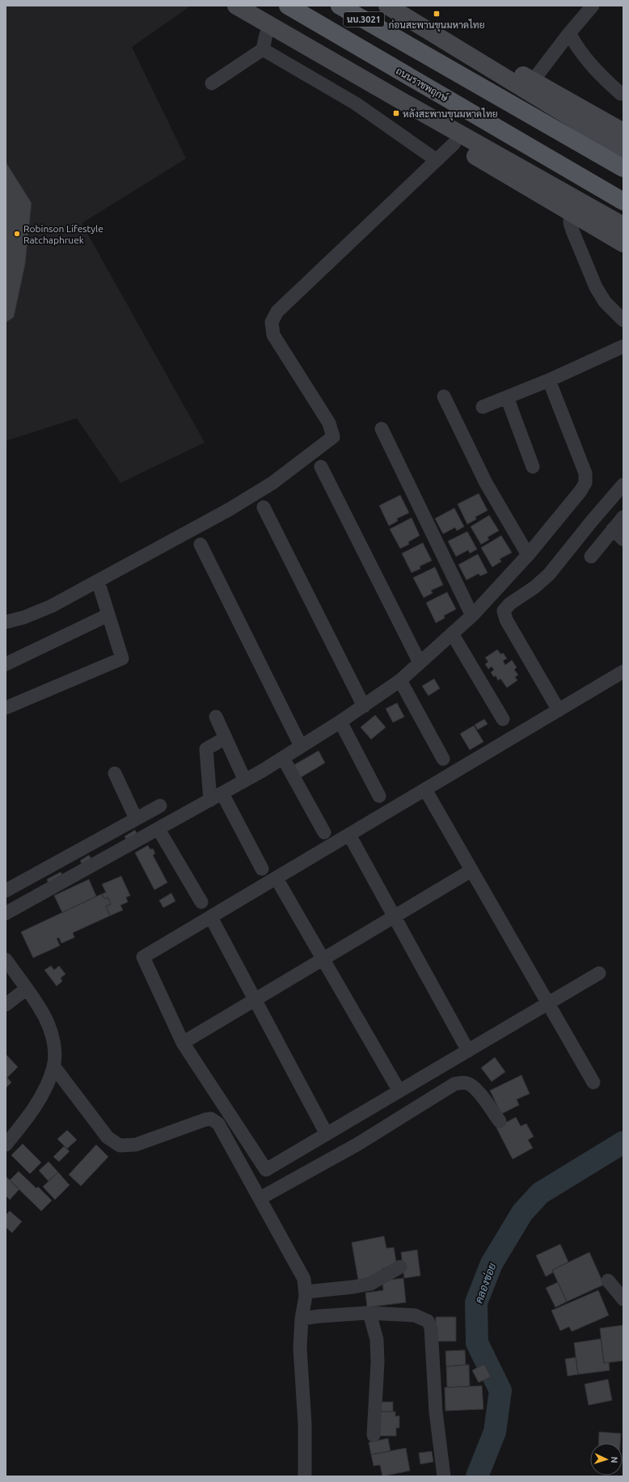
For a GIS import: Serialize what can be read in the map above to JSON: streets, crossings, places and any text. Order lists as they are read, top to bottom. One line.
{"streets":{"main road":["นบ.3021","ถนนราชพฤกษ์"]},"water":["คลองข่อย"],"places":{"transit":["ก่อนสะพานขุนมหาดไทย","หลังสะพานขุนมหาดไทย"],"other":["Robinson Lifestyle Ratchaphruek"]},"north":"right"}
